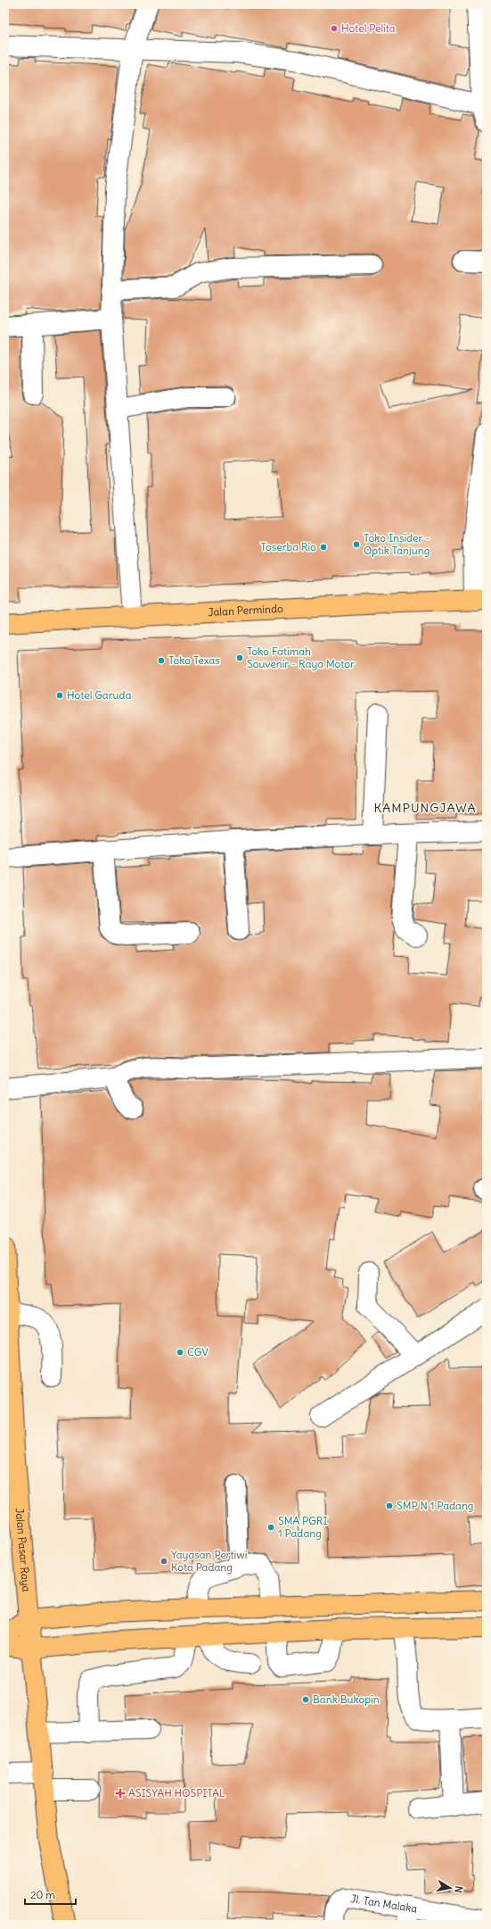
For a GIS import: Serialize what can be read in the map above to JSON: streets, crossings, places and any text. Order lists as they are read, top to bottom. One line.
{"streets":{"main road":["Jalan Permindo","Jalan Pasar Raya"],"street":["Jl. Tan Malaka"]},"districts":["KAMPUNGJAWA"],"places":{"other":["Hotel Pelita","Toko Insider - Optik Tanjung","Toserba Rio","Toko Fatimah Souvenir - Raya Motor","Toko Texas","Hotel Garuda","CGV","SMP N 1 Padang","SMA PGRI 1 Padang","Yayasan Pertiwi Kota Padang","Bank Bukopin"],"health":["ASISYAH HOSPITAL"]},"scale_bar":"20 m","north":"right"}
